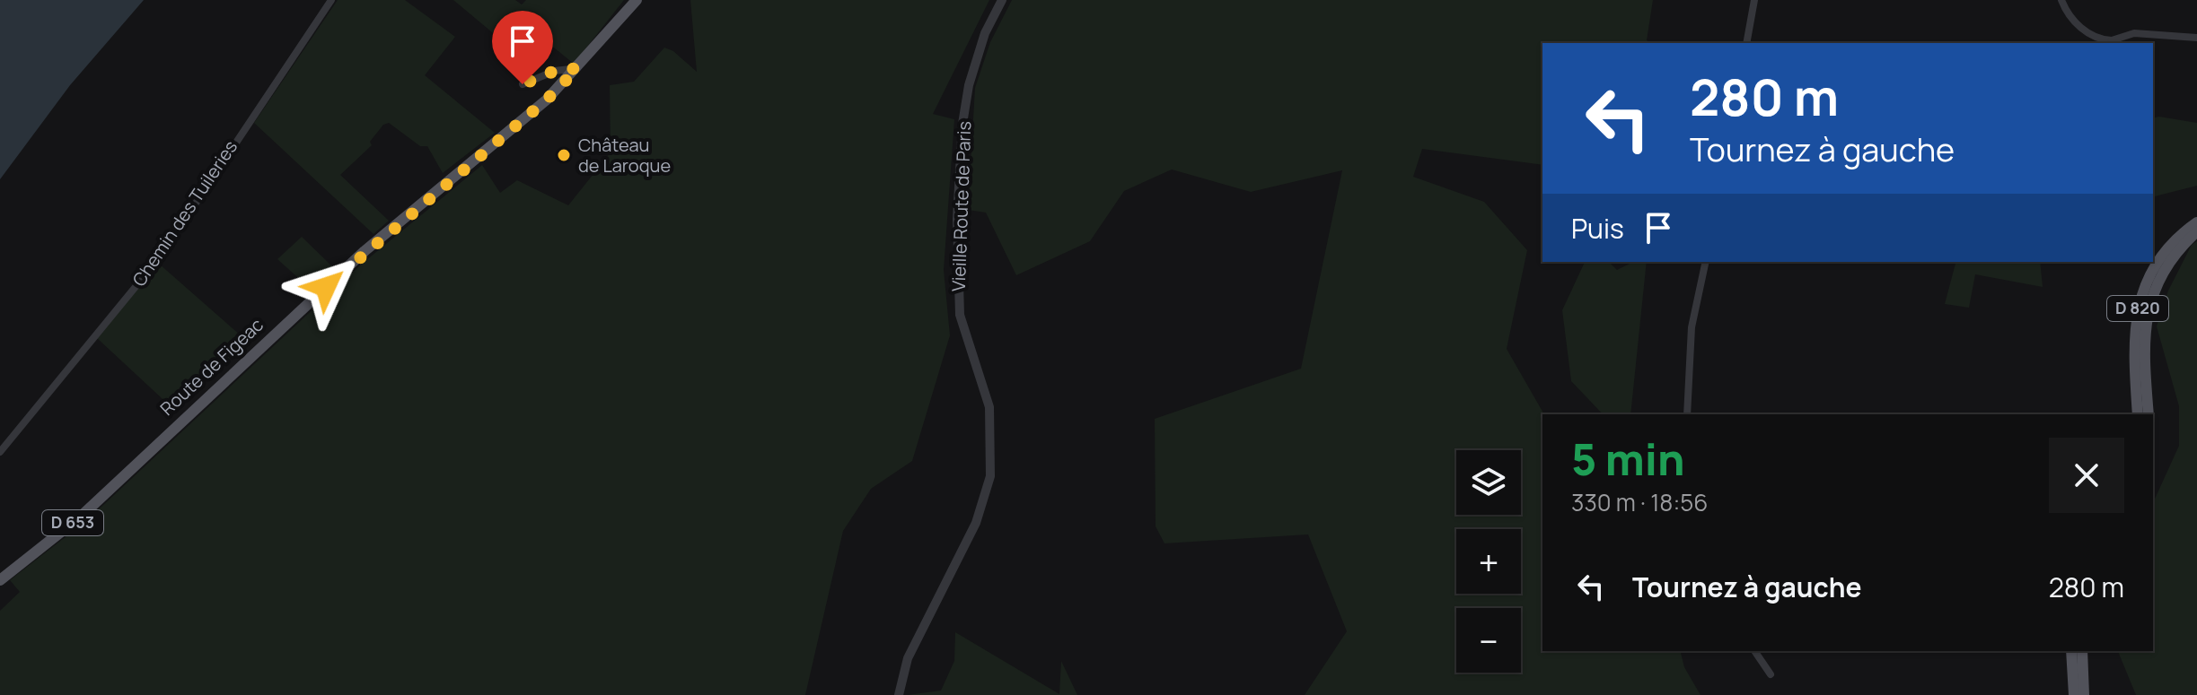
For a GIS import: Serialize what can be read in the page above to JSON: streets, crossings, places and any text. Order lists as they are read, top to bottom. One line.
{"streets":{"main road":["D 820","Route de Figeac","D 653"],"street":["Vieille Route de Paris","Chemin des Tuileries"]},"places":["Château de Laroque"],"page":{"turn":["280 m","Tournez à gauche"],"then":"Puis","heading":["5 min","330 m · 18:56"],"map_buttons":["+","−"],"list":[{"name":"Tournez à gauche","value":"280 m"}]}}
